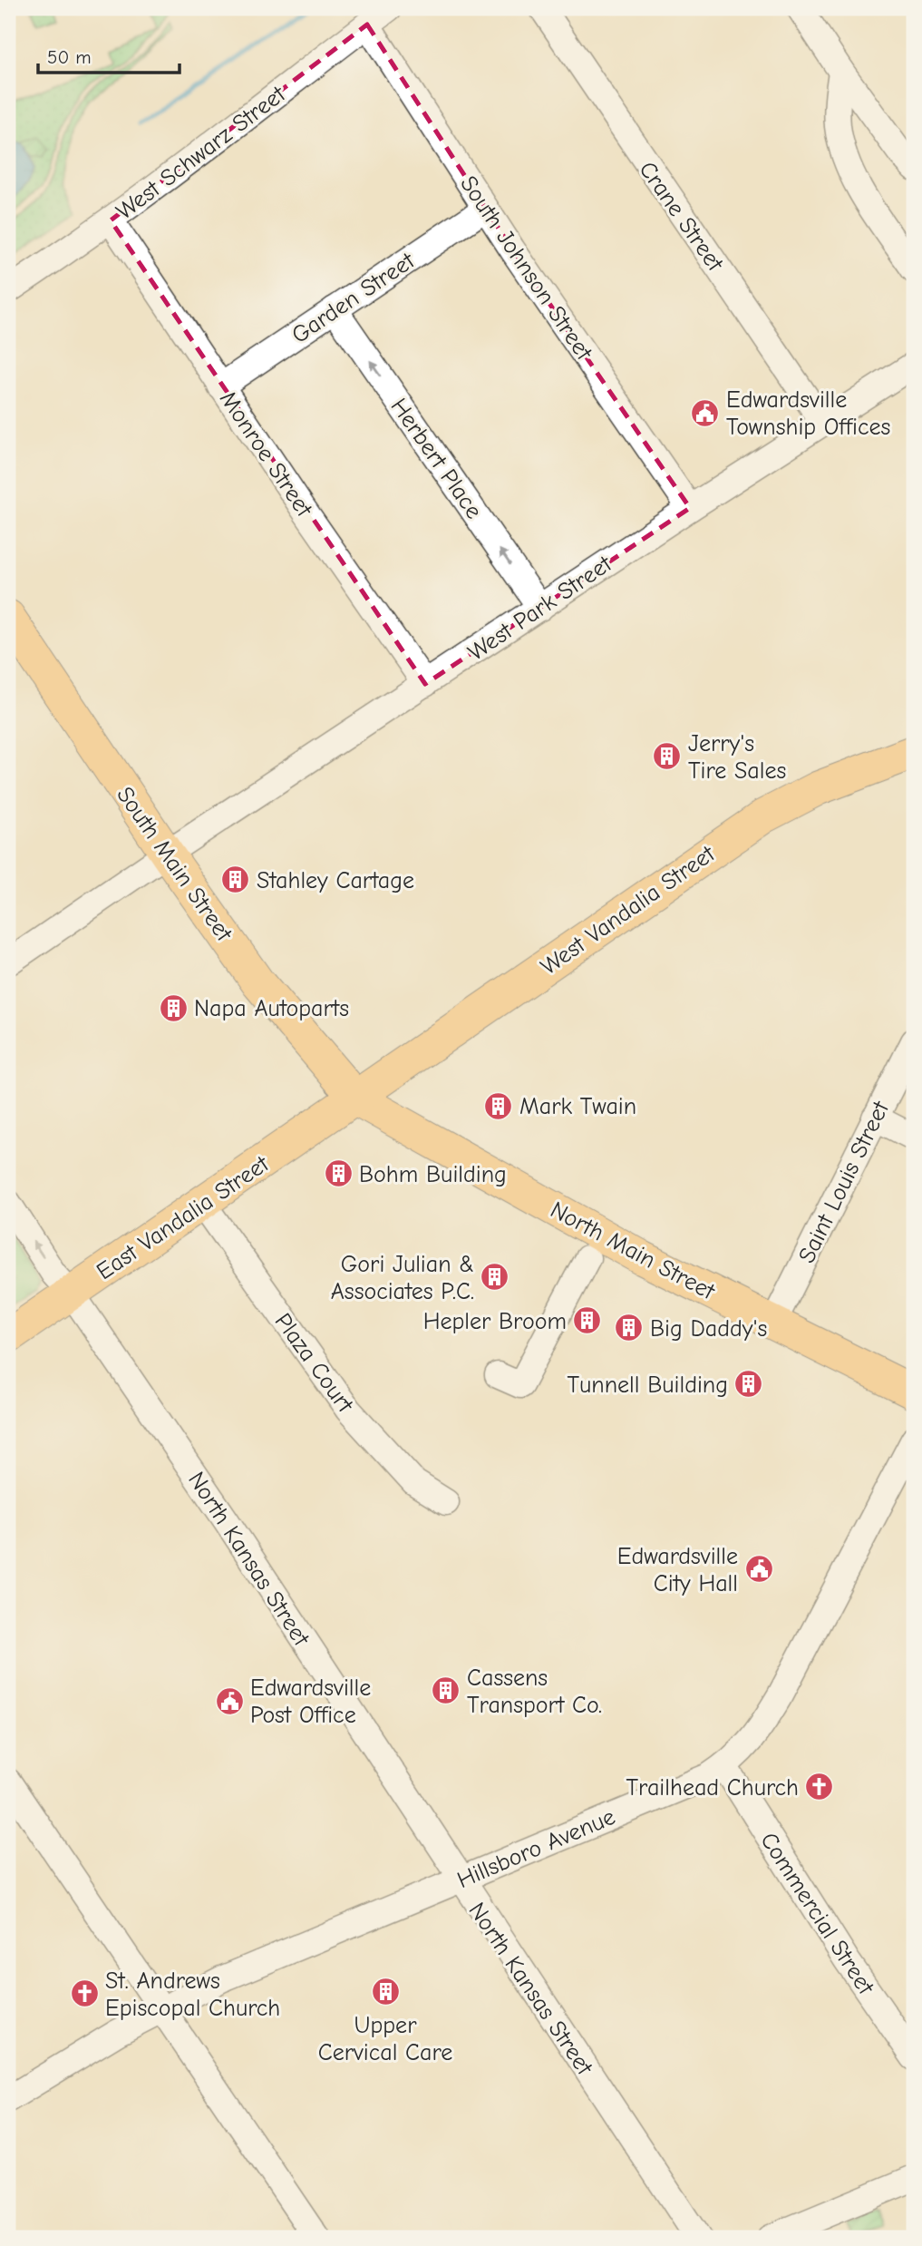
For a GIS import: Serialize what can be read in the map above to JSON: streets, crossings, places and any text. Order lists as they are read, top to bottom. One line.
{"streets":{"main road":["South Main Street","West Vandalia Street","East Vandalia Street","North Main Street"],"street":["West Schwarz Street","Crane Street","South Johnson Street","Garden Street","Monroe Street","Herbert Place","West Park Street","Saint Louis Street","Plaza Court","North Kansas Street","Hillsboro Avenue","Commercial Street"]},"crossings":[["West Schwarz Street","South Johnson Street"],["West Schwarz Street","Monroe Street"],["Crane Street","West Park Street"],["South Johnson Street","Garden Street"],["South Johnson Street","West Park Street"],["Garden Street","Monroe Street"],["Garden Street","Herbert Place"],["Monroe Street","West Park Street"],["Herbert Place","West Park Street"],["West Park Street","South Main Street"],["South Main Street","West Vandalia Street"],["South Main Street","East Vandalia Street"],["South Main Street","North Main Street"],["West Vandalia Street","East Vandalia Street"],["West Vandalia Street","North Main Street"],["Saint Louis Street","North Main Street"],["East Vandalia Street","North Main Street"],["East Vandalia Street","Plaza Court"],["East Vandalia Street","North Kansas Street"],["North Kansas Street","Hillsboro Avenue"],["Hillsboro Avenue","Commercial Street"]],"one_way":["Herbert Place"],"places":{"public building":["Edwardsville Township Offices","Edwardsville City Hall","Edwardsville Post Office"],"building":["Jerry's Tire Sales","Stahley Cartage","Napa Autoparts","Mark Twain","Bohm Building","Gori Julian & Associates P.C.","Hepler Broom","Big Daddy's","Tunnell Building","Cassens Transport Co.","Upper Cervical Care"],"church":["Trailhead Church","St. Andrews Episcopal Church"]},"scale_bar":"50 m"}
